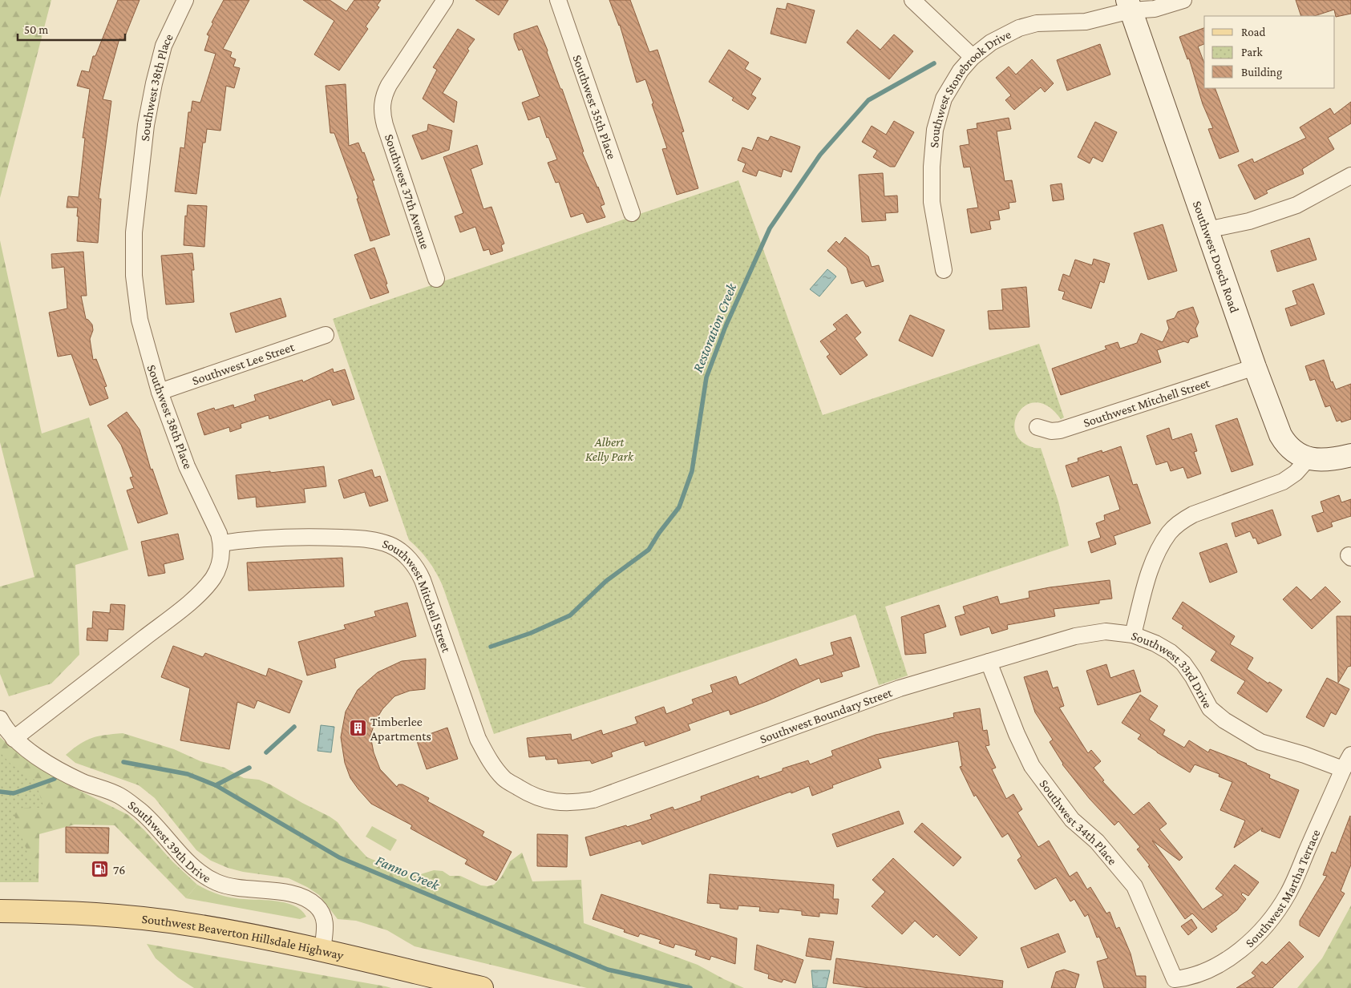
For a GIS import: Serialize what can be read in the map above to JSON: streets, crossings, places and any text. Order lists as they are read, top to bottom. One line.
{"streets":{"main road":["Southwest Beaverton Hillsdale Highway"],"street":["Southwest 38th Place","Southwest Stonebrook Drive","Southwest 35th Place","Southwest 37th Avenue","Southwest Dosch Road","Southwest Lee Street","Southwest Mitchell Street","Southwest 33rd Drive","Southwest Boundary Street","Southwest 34th Place","Southwest 39th Drive","Southwest Martha Terrace"]},"crossings":[["Southwest 38th Place","Southwest Lee Street"],["Southwest 38th Place","Southwest Mitchell Street"],["Southwest 38th Place","Southwest 39th Drive"],["Southwest Stonebrook Drive","Southwest Dosch Road"],["Southwest Dosch Road","Southwest Mitchell Street"],["Southwest Dosch Road","Southwest 33rd Drive"],["Southwest Mitchell Street","Southwest Boundary Street"],["Southwest 33rd Drive","Southwest Boundary Street"],["Southwest 33rd Drive","Southwest Martha Terrace"],["Southwest Boundary Street","Southwest 34th Place"],["Southwest 34th Place","Southwest Martha Terrace"],["Southwest 39th Drive","Southwest Beaverton Hillsdale Highway"]],"water":["Restoration Creek","Fanno Creek"],"parks":["Albert Kelly Park"],"places":{"building":["Timberlee Apartments"],"fuel station":["76"]},"legend":["Road","Park","Building"],"scale_bar":"50 m"}
